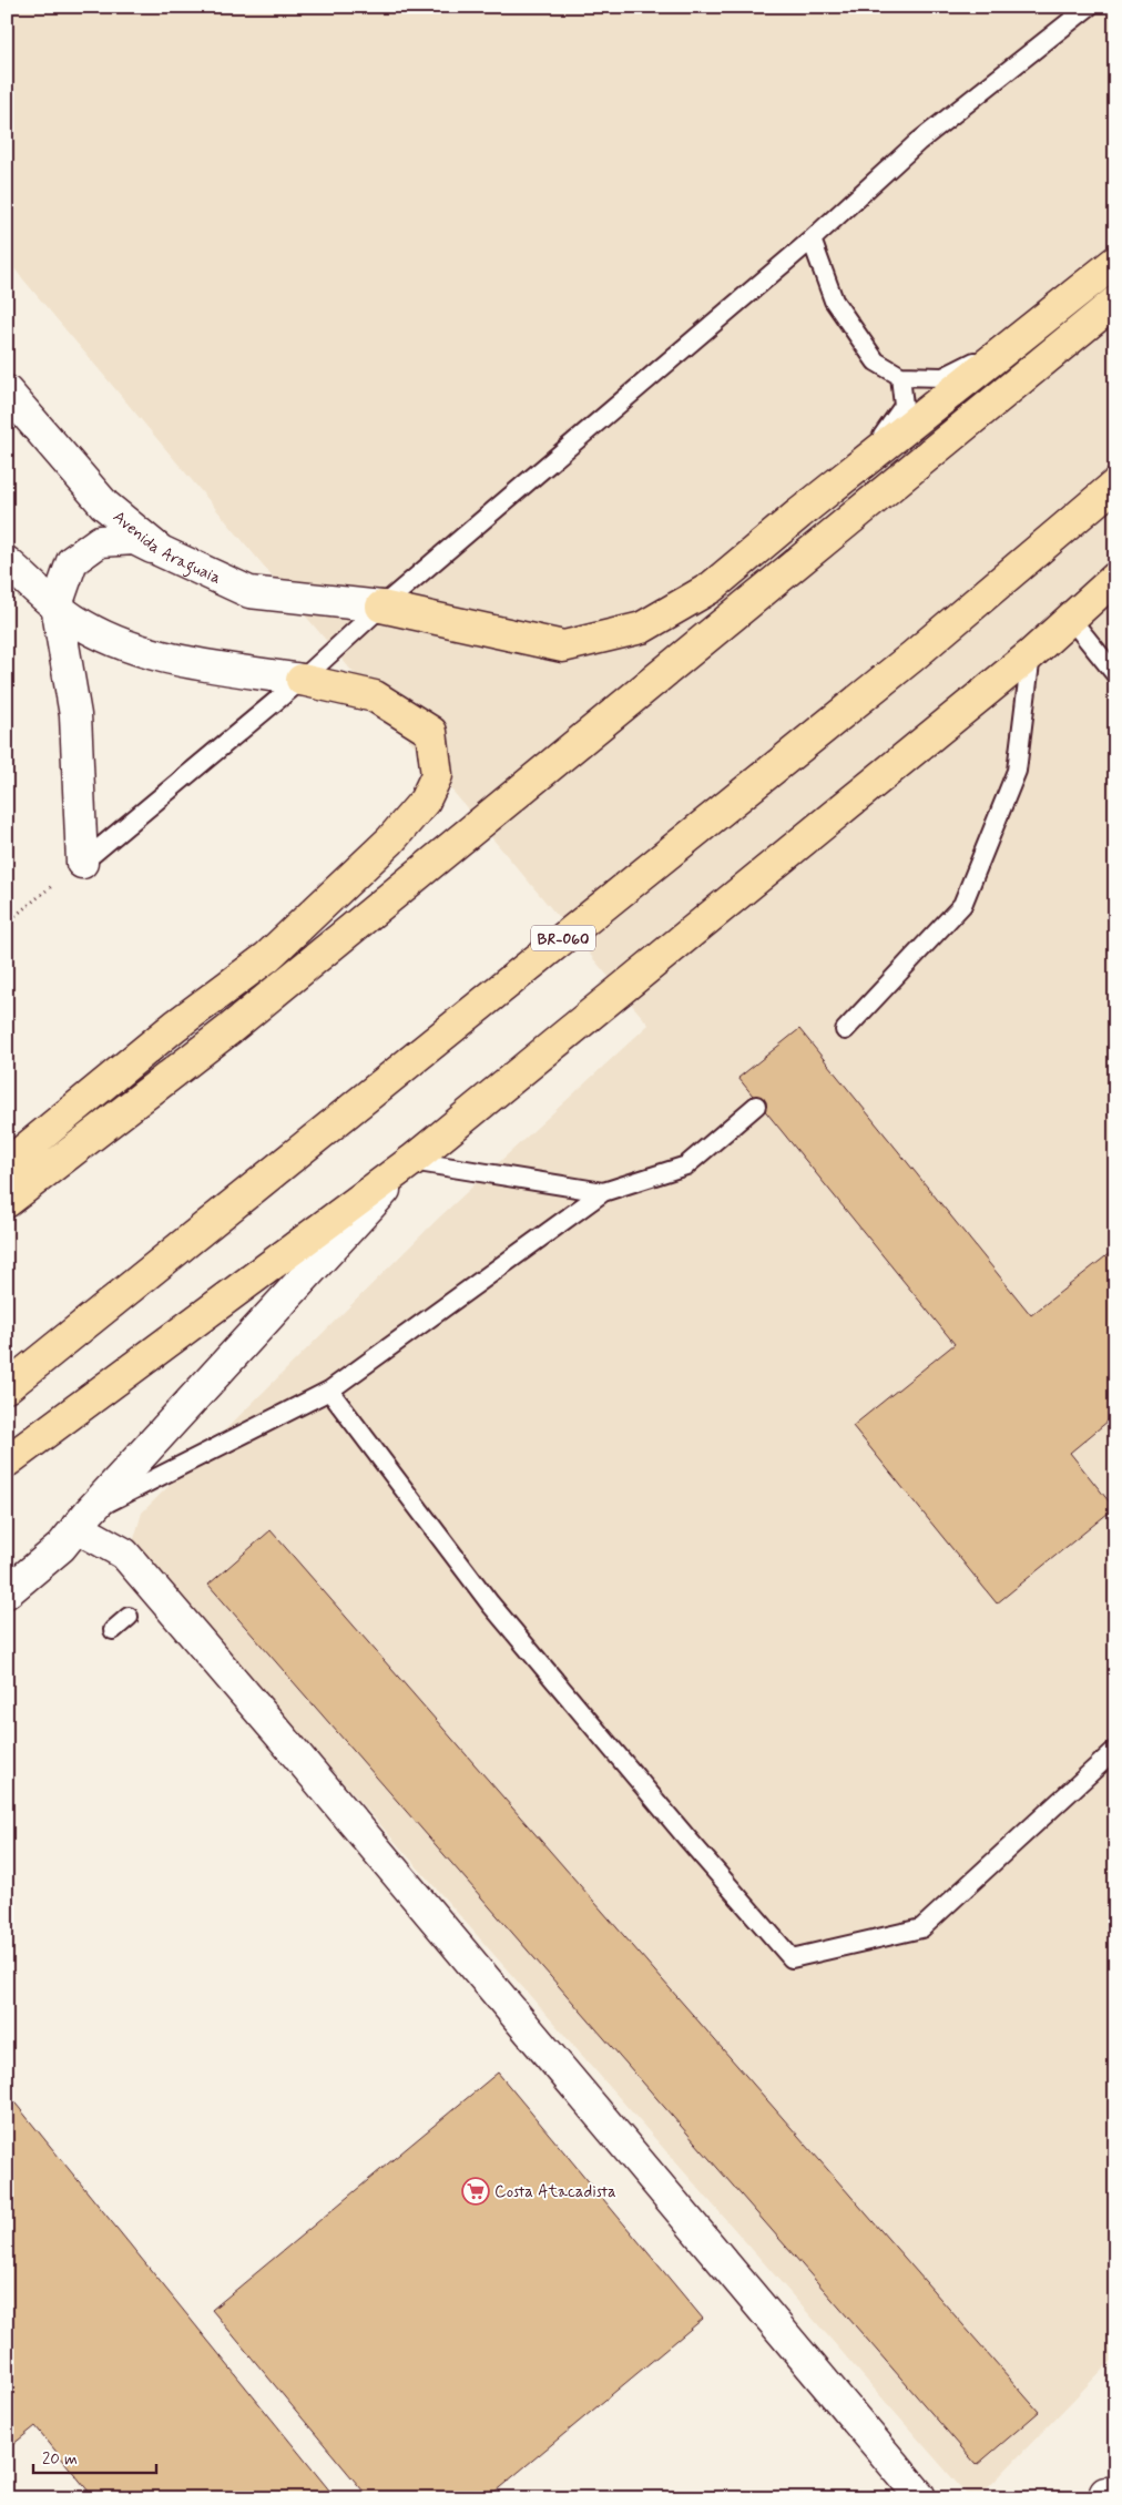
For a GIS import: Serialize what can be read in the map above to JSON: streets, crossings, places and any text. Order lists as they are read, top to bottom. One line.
{"streets":{"main road":["BR-060"],"street":["Avenida Araguaia"]},"places":{"supermarket":["Costa Atacadista"]},"scale_bar":"20 m"}
